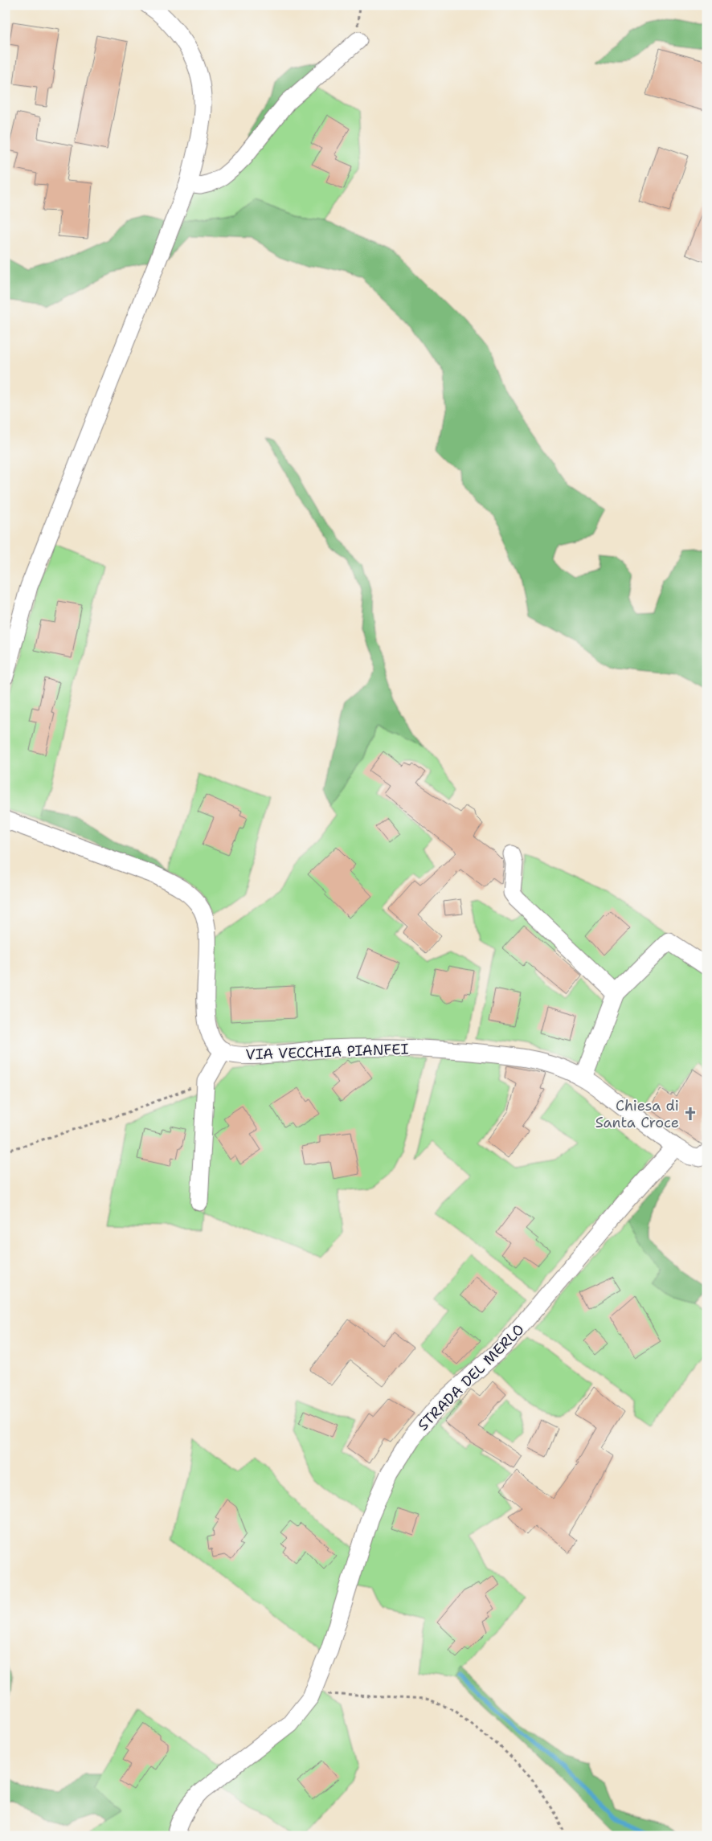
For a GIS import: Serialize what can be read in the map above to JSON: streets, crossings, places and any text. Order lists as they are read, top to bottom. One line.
{"streets":{"street":["VIA VECCHIA PIANFEI","STRADA DEL MERLO"]},"crossings":[["VIA VECCHIA PIANFEI","STRADA DEL MERLO"]],"places":{"church":["Chiesa di Santa Croce"]}}
